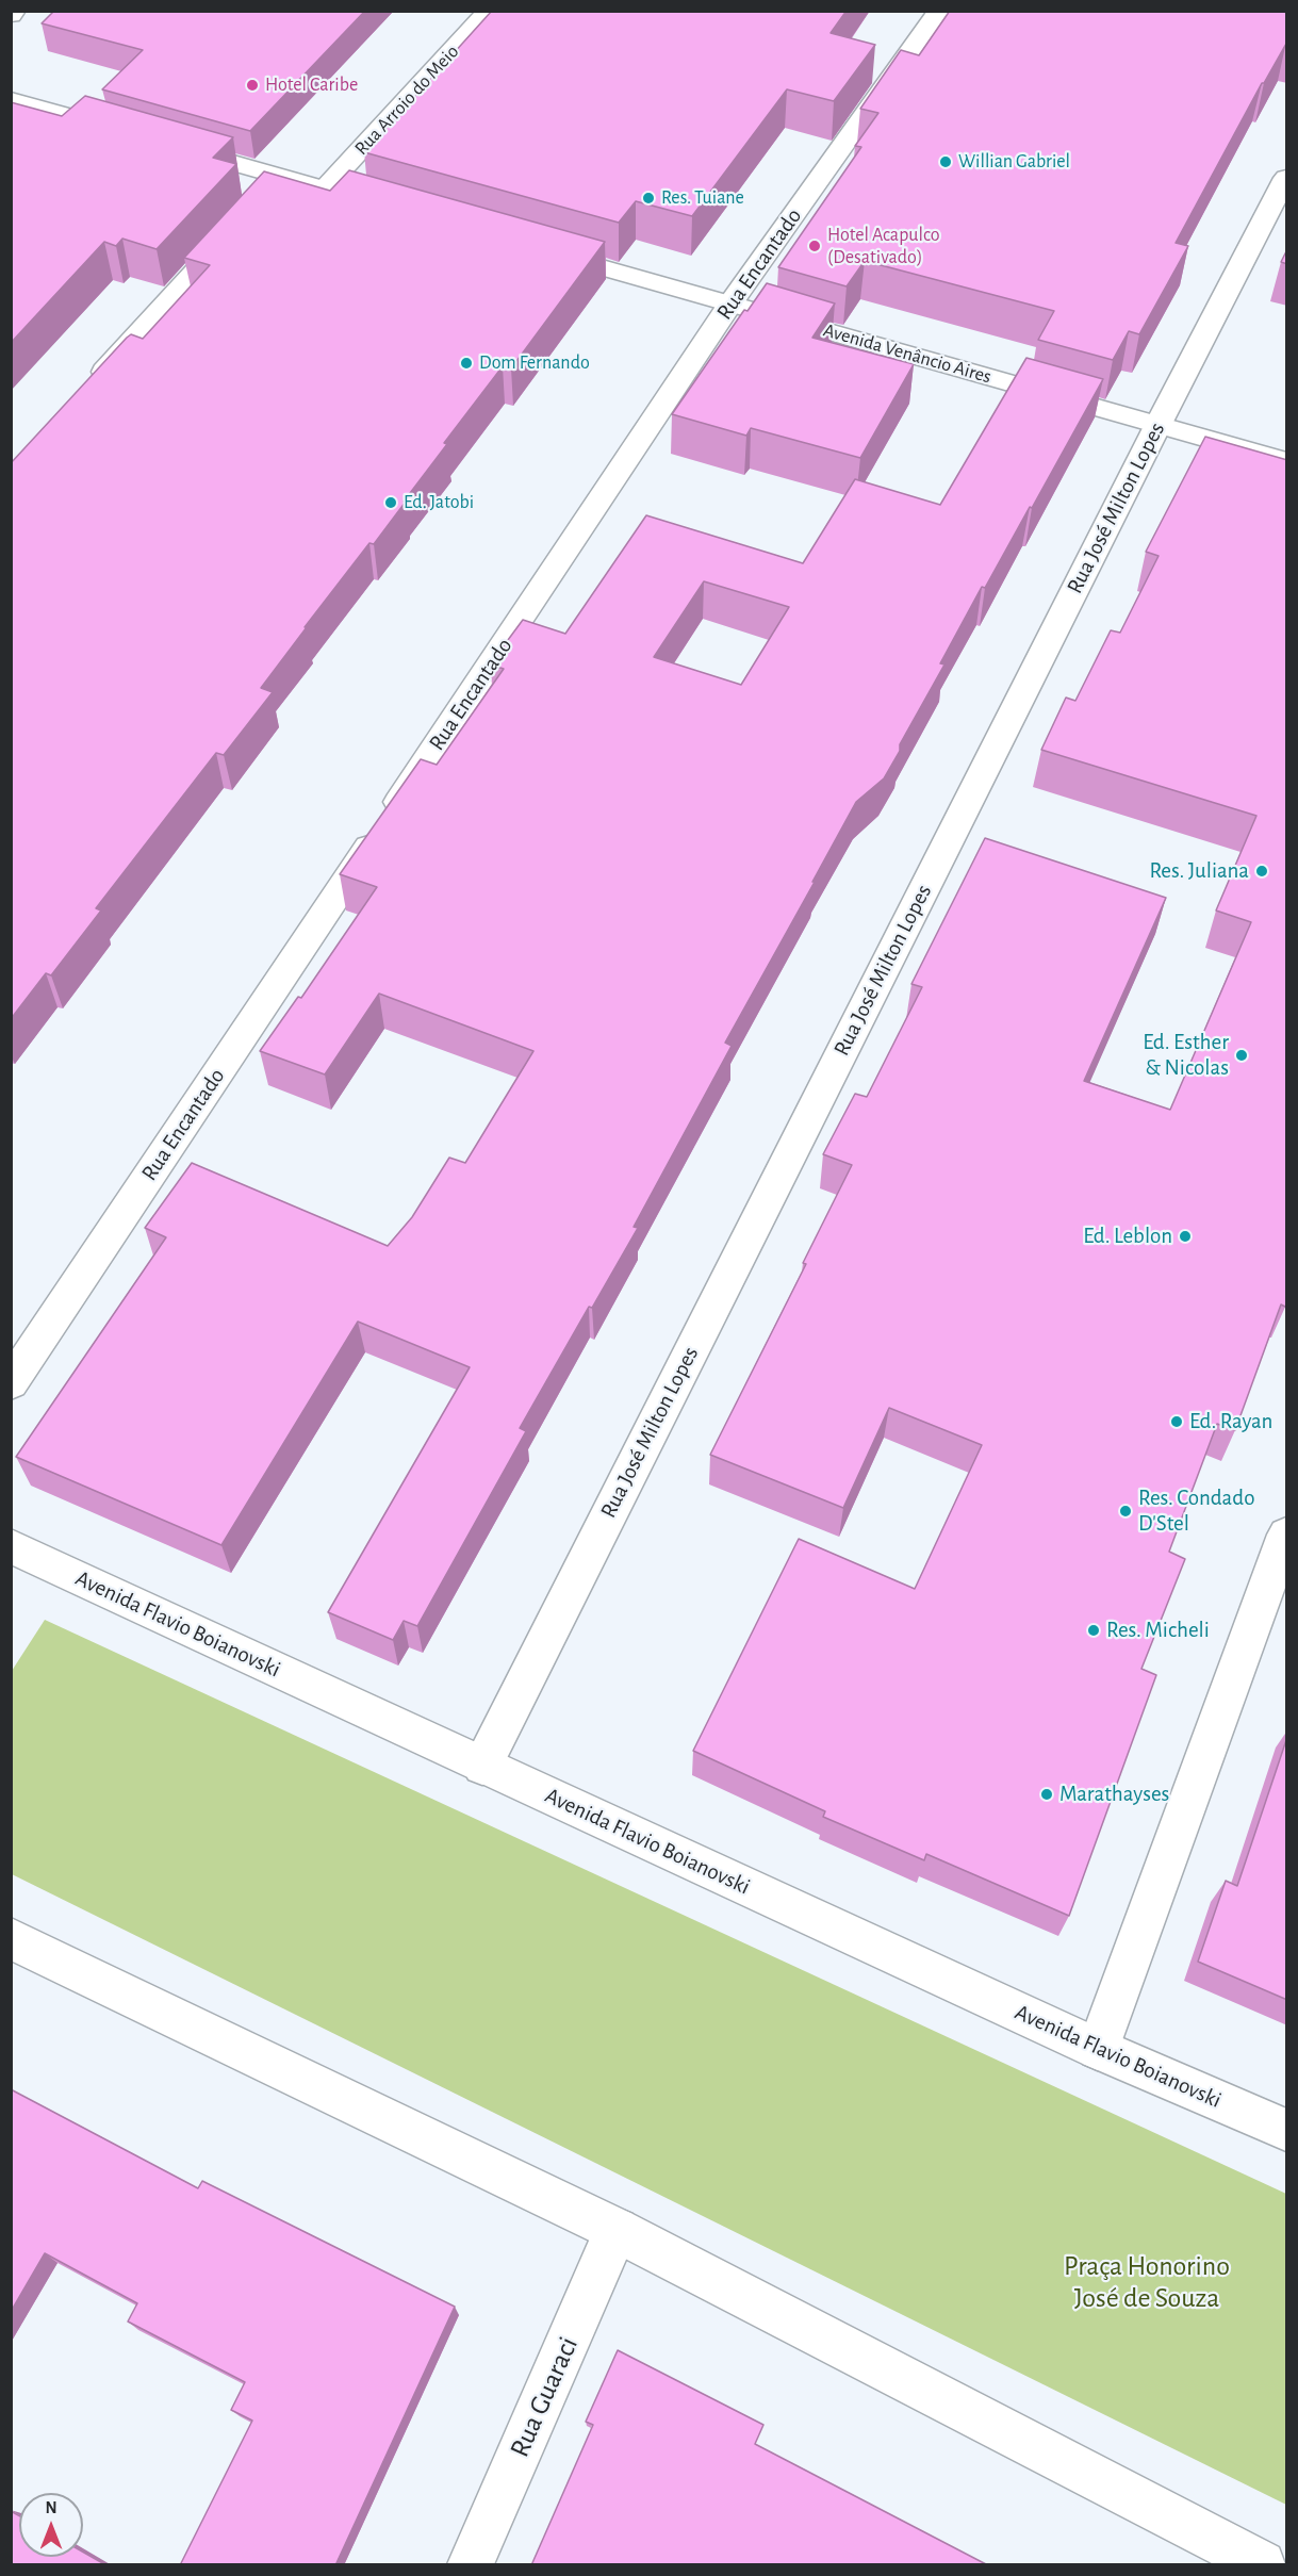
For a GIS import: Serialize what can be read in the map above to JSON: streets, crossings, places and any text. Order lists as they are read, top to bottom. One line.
{"streets":{"street":["Rua Arroio do Meio","Rua Encantado","Avenida Venâncio Aires","Rua José Milton Lopes","Avenida Flavio Boianovski","Rua Guaraci"]},"crossings":[["Rua Encantado","Avenida Venâncio Aires"],["Avenida Venâncio Aires","Rua José Milton Lopes"],["Rua José Milton Lopes","Avenida Flavio Boianovski"]],"parks":["Praça Honorino José de Souza"],"places":["Hotel Caribe","Willian Gabriel","Res. Tuiane","Hotel Acapulco (Desativado)","Dom Fernando","Ed. Jatobi","Res. Juliana","Ed. Esther & Nicolas","Ed. Leblon","Ed. Rayan","Res. Condado D'Stel","Res. Micheli","Marathayses"],"north":"top"}
